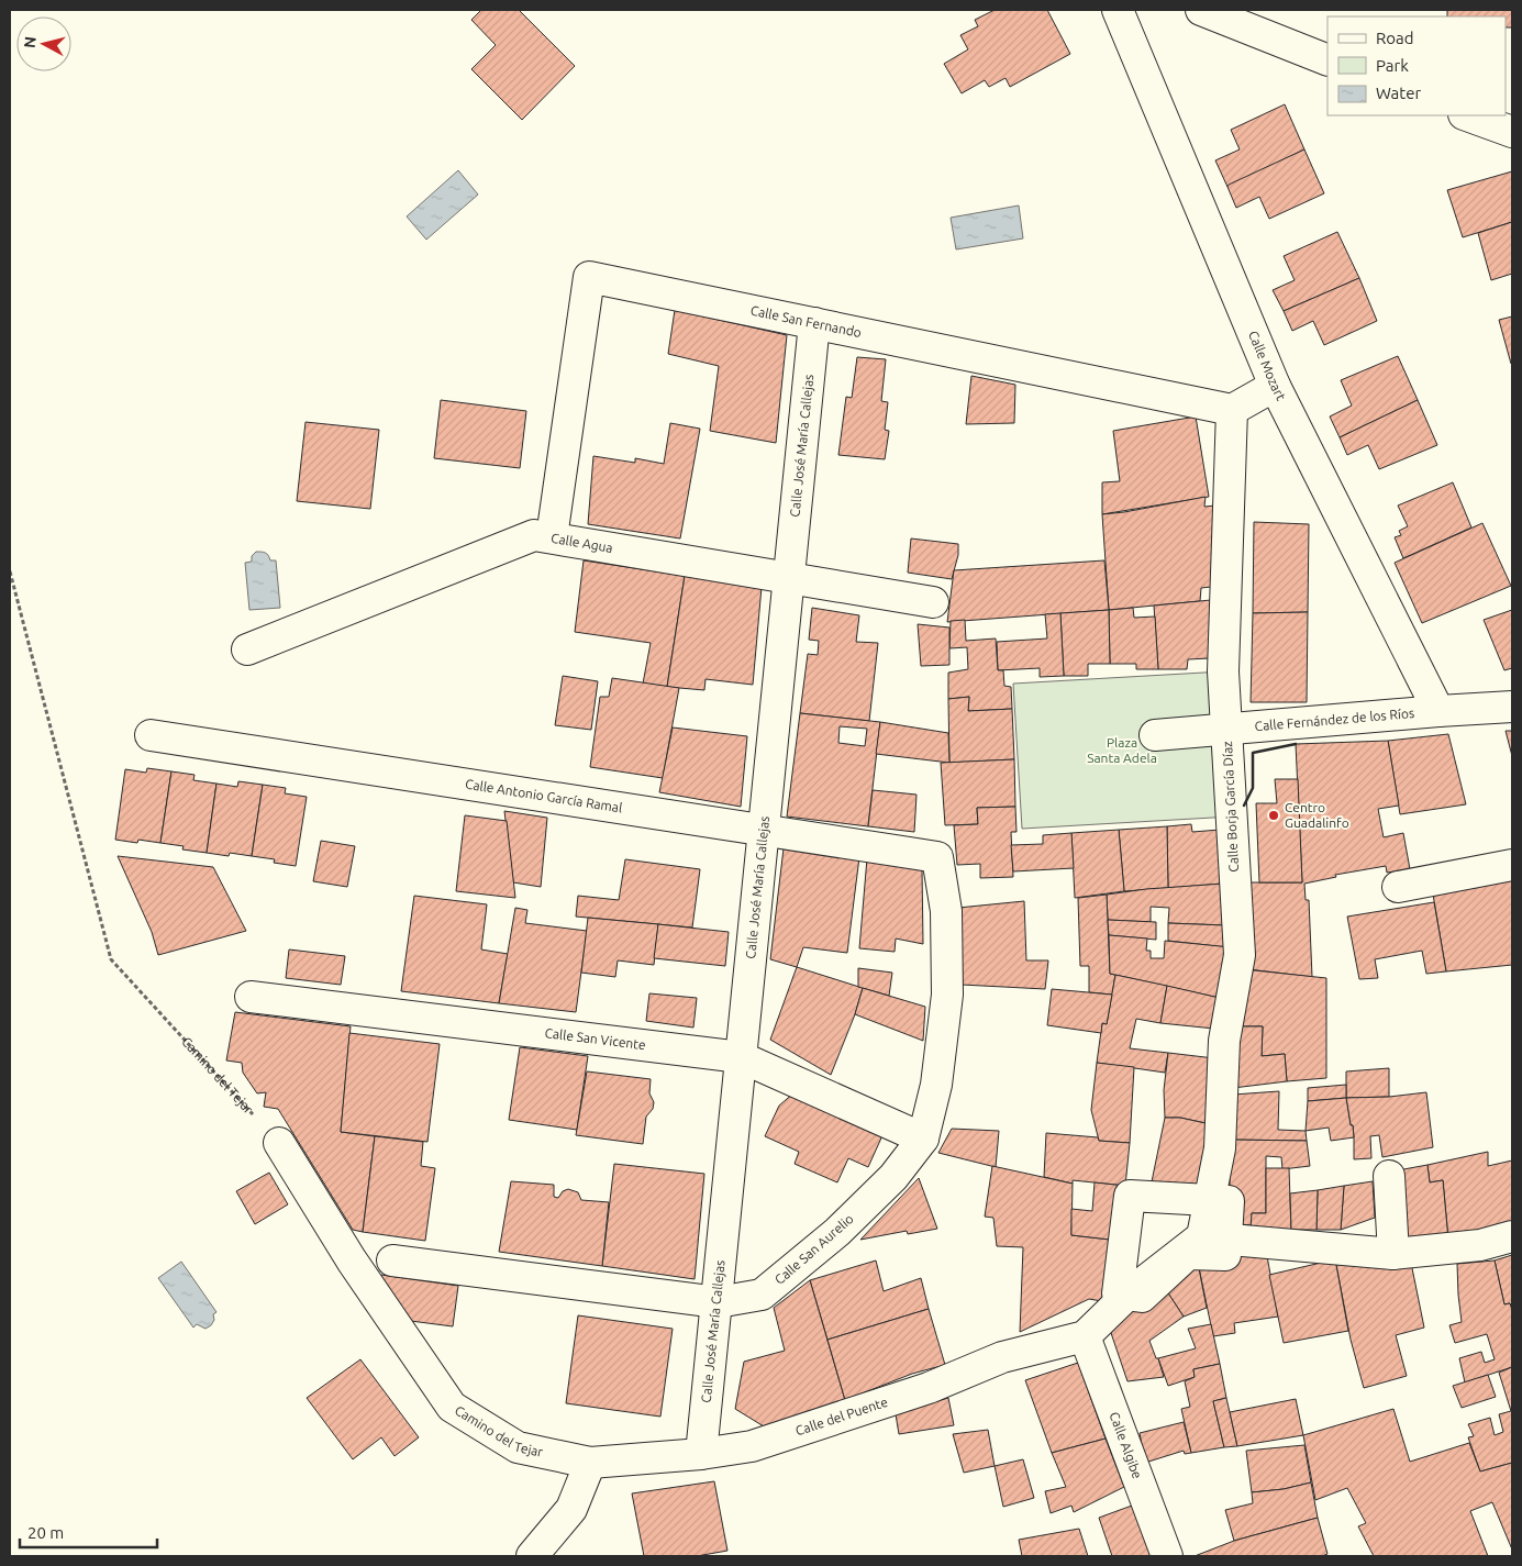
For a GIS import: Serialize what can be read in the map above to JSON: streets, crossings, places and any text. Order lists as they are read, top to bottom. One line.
{"streets":{"street":["Calle San Fernando","Calle Mozart","Calle José María Callejas","Calle Agua","Calle Fernández de los Ríos","Calle Antonio García Ramal","Calle Borja García Díaz","Calle San Vicente","Camino del Tejar","Calle San Aurelio","Calle del Puente","Calle Algibe"]},"crossings":[["Calle San Fernando","Calle José María Callejas"],["Calle San Fernando","Calle Agua"],["Calle San Fernando","Calle Borja García Díaz"],["Calle Mozart","Calle Fernández de los Ríos"],["Calle José María Callejas","Calle Agua"],["Calle José María Callejas","Calle Antonio García Ramal"],["Calle José María Callejas","Calle San Vicente"],["Calle José María Callejas","Calle San Aurelio"],["Calle José María Callejas","Calle del Puente"],["Calle Fernández de los Ríos","Calle Borja García Díaz"],["Calle Antonio García Ramal","Calle San Aurelio"],["Calle San Vicente","Calle San Aurelio"],["Camino del Tejar","Calle del Puente"],["Calle del Puente","Calle Algibe"]],"parks":["Plaza Santa Adela"],"places":["Centro Guadalinfo"],"legend":["Road","Park","Water"],"scale_bar":"20 m","north":"left"}
